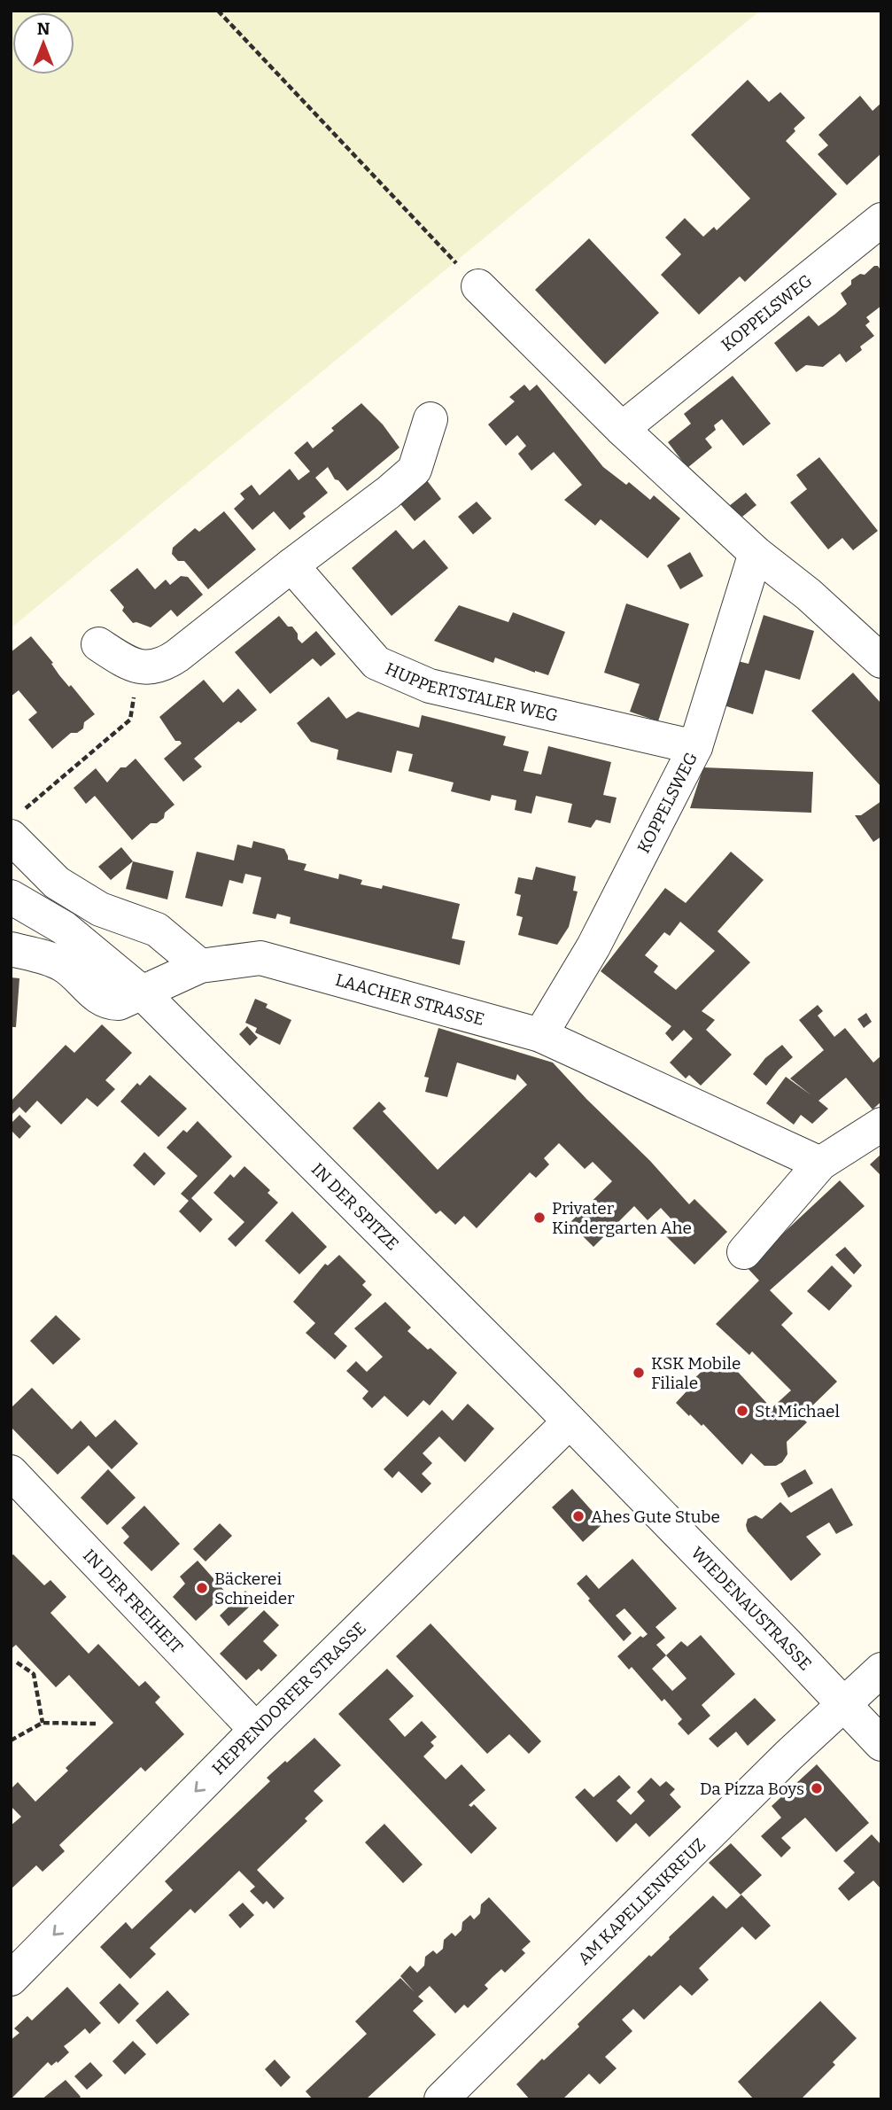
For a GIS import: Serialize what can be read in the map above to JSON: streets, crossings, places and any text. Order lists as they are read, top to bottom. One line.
{"streets":{"street":["KOPPELSWEG","HUPPERTSTALER WEG","LAACHER STRASSE","IN DER SPITZE","IN DER FREIHEIT","WIEDENAUSTRASSE","HEPPENDORFER STRASSE","AM KAPELLENKREUZ"]},"crossings":[["KOPPELSWEG","HUPPERTSTALER WEG"],["KOPPELSWEG","LAACHER STRASSE"],["LAACHER STRASSE","IN DER SPITZE"],["IN DER SPITZE","WIEDENAUSTRASSE"],["IN DER SPITZE","HEPPENDORFER STRASSE"],["IN DER FREIHEIT","HEPPENDORFER STRASSE"],["WIEDENAUSTRASSE","HEPPENDORFER STRASSE"],["WIEDENAUSTRASSE","AM KAPELLENKREUZ"]],"one_way":["HEPPENDORFER STRASSE"],"places":["Privater Kindergarten Ahe","KSK Mobile Filiale","St. Michael","Ahes Gute Stube","Bäckerei Schneider","Da Pizza Boys"],"north":"top"}
